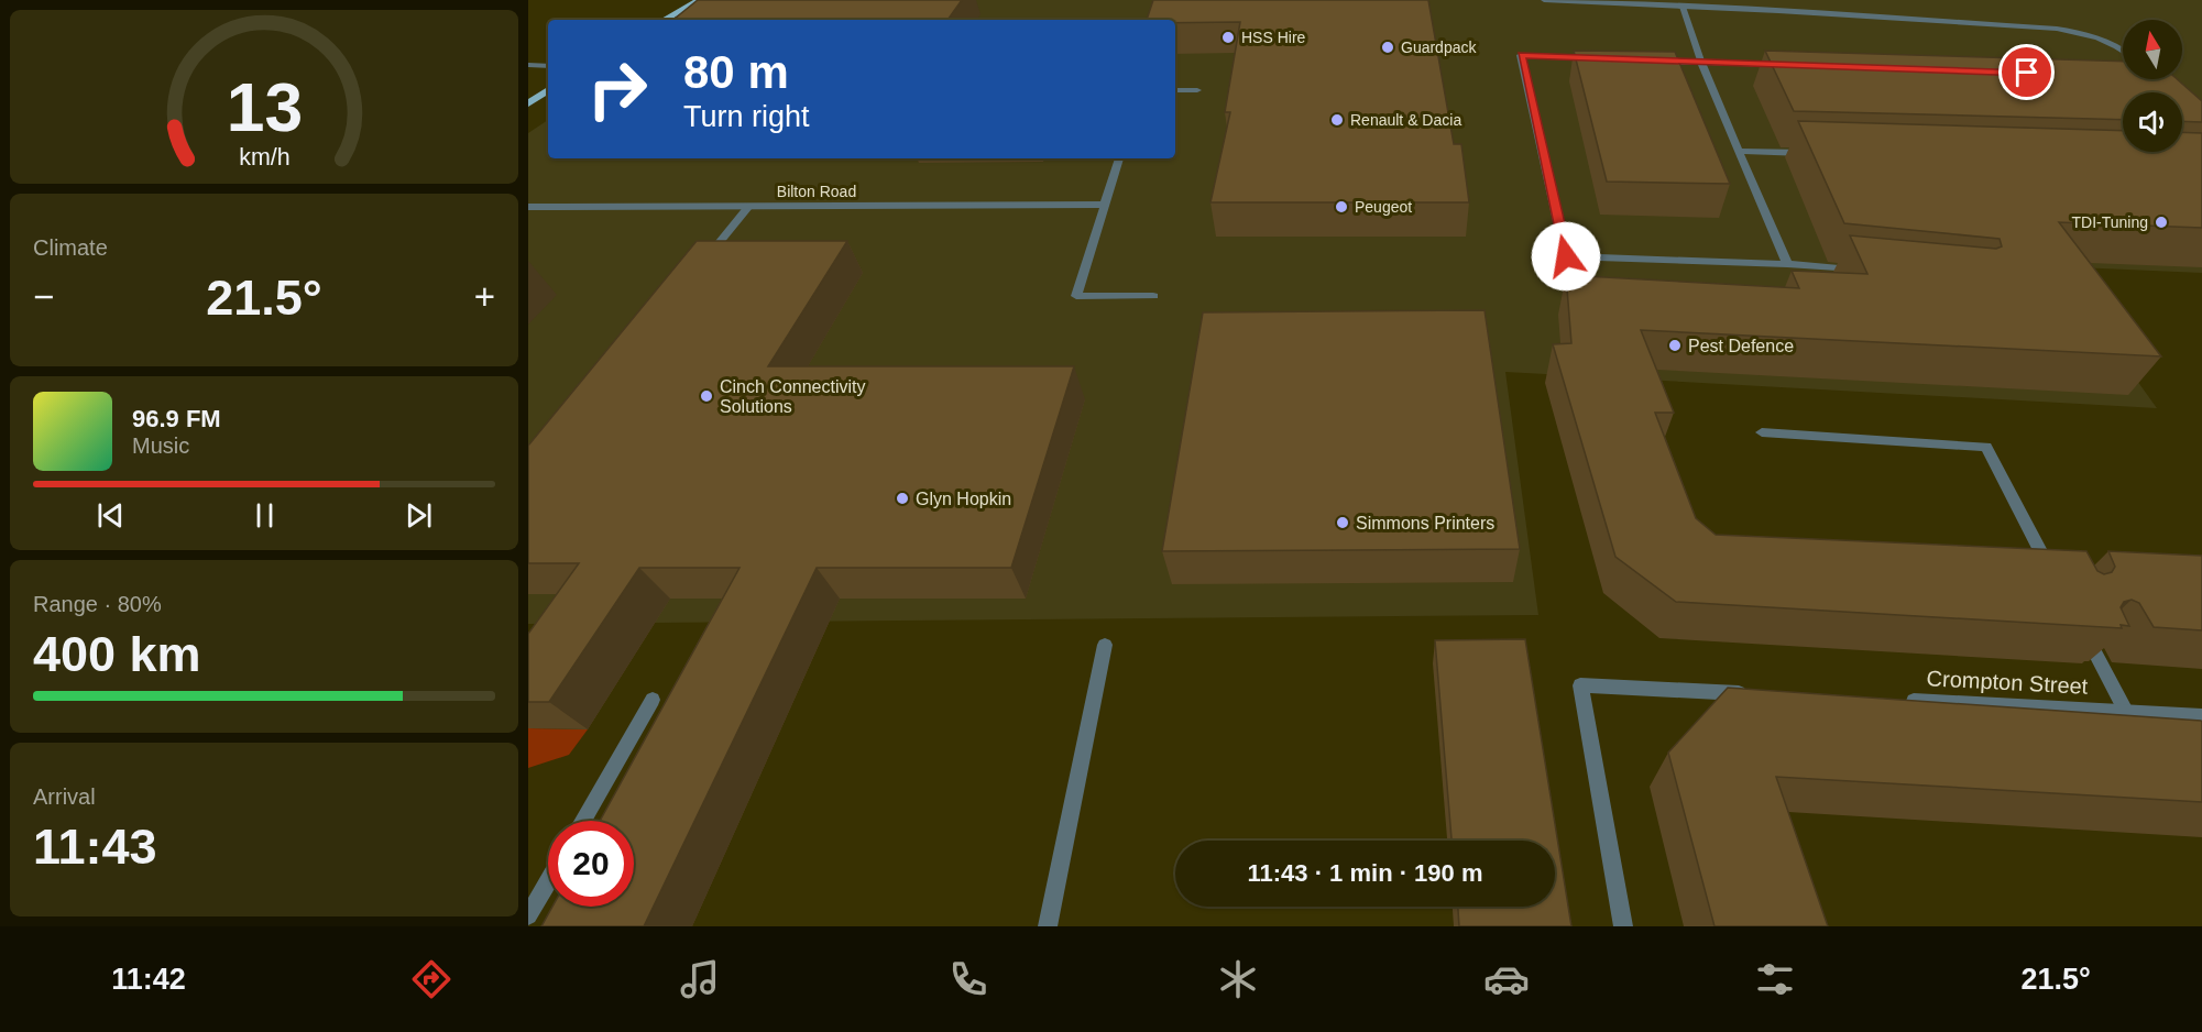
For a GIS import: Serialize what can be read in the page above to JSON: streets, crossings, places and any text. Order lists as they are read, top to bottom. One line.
{"streets":{"street":["Bilton Road","Crompton Street"]},"places":["HSS Hire","Guardpack","Renault & Dacia","Peugeot","TDI-Tuning","Pest Defence","Cinch Connectivity Solutions","Glyn Hopkin","Simmons Printers"],"north":"top","page":{"turn":["80 m","Turn right"],"tile":["Climate",["Range · 80%","400 km"],["Arrival","11:43"]],"heat":["−","21.5°","+"],"song":["96.9 FM","Music"],"limit":"20","trip":"11:43 · 1 min · 190 m","tabs":["11:42","21.5°"],"gauge":["13","km/h"]}}
